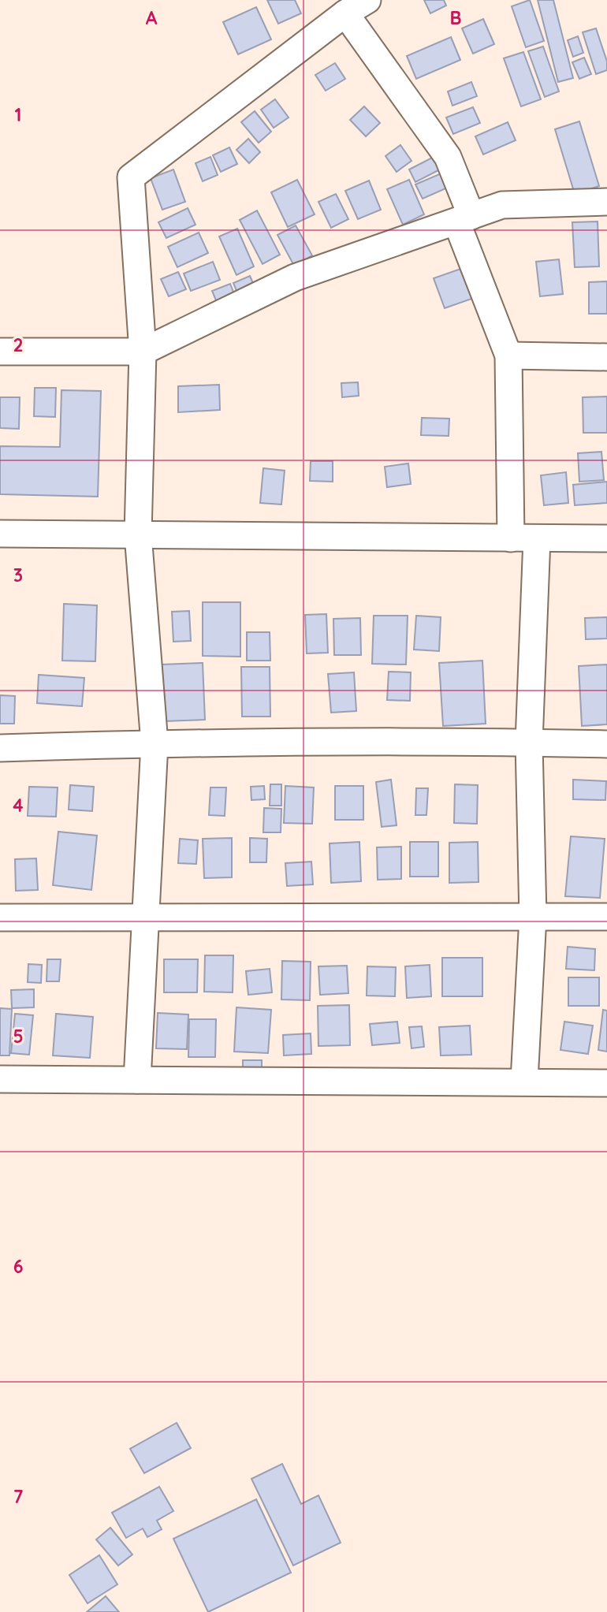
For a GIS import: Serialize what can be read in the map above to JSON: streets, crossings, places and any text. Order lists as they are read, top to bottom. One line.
{"grid":{"columns":["A","B"],"rows":["1","2","3","4","5","6","7"]}}
